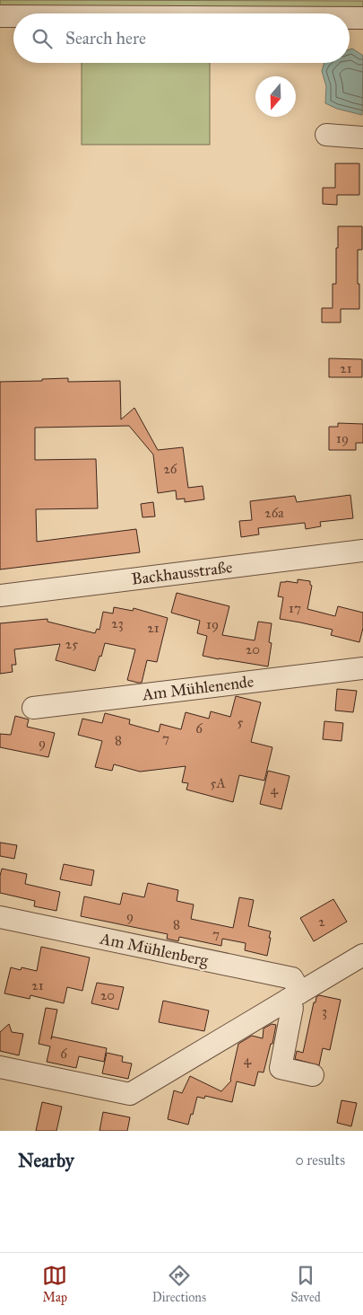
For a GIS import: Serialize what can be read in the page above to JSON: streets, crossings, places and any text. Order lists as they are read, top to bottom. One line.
{"streets":{"street":["Backhausstraße","Am Mühlenende","Am Mühlenberg"]},"house_numbers":["21","19","26","26a","17","23","19","21","25","20","5","6","7","8","9","5A","4","9","2","8","7","21","20","3","6","4"],"north":"bottom","page":{"search":"Search here","heading":["Nearby","0 results"],"nav":["Map","Directions","Saved"]}}
